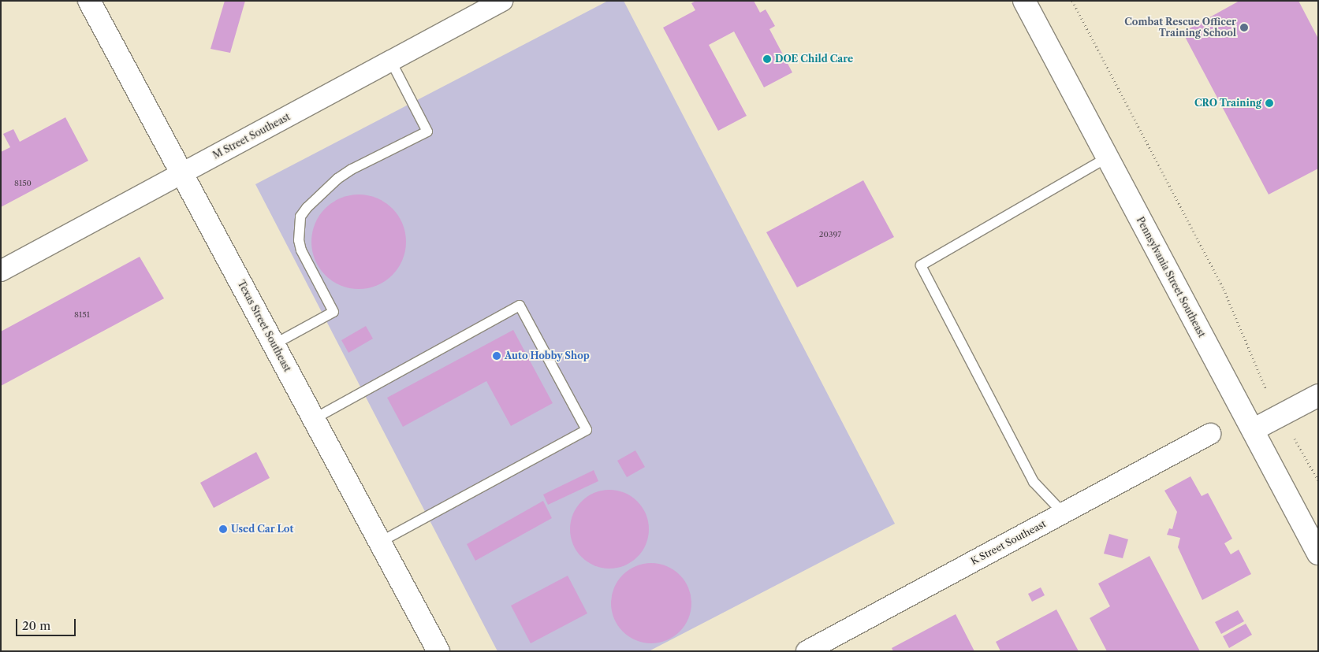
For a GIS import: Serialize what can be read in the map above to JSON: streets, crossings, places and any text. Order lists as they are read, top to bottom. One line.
{"streets":{"street":["M Street Southeast","Pennsylvania Street Southeast","Texas Street Southeast","K Street Southeast"]},"crossings":[["M Street Southeast","Texas Street Southeast"]],"places":["Combat Rescue Officer Training School","DOE Child Care","CRO Training","Auto Hobby Shop","Used Car Lot"],"house_numbers":["8150","20397","8151"],"scale_bar":"20 m"}
